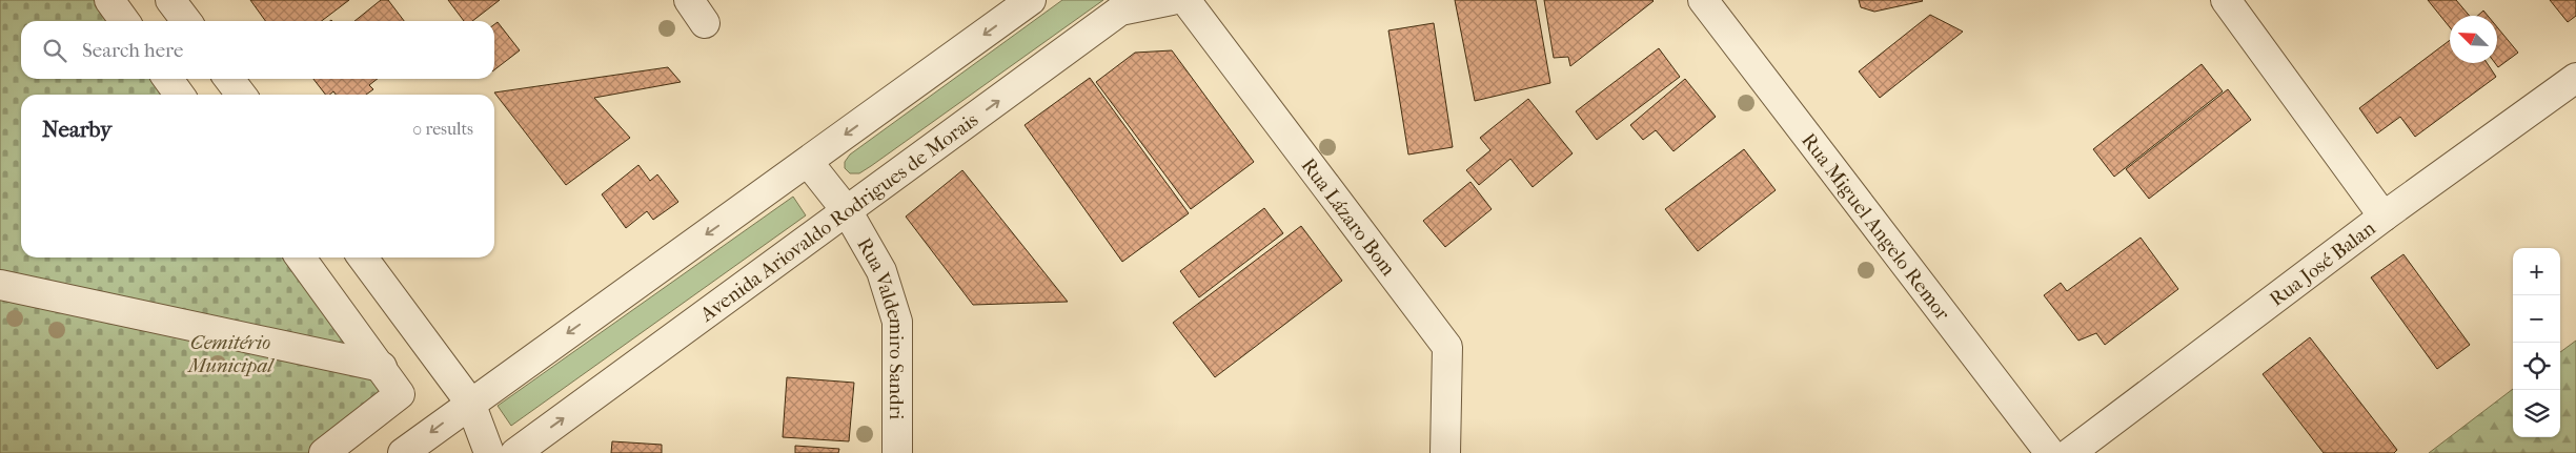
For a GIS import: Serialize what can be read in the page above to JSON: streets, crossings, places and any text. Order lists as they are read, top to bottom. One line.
{"streets":{"street":["Rua Lázaro Bom","Avenida Ariovaldo Rodrigues de Morais","Rua Miguel Angelo Remor","Rua José Balan","Rua Valdemiro Sandri"]},"crossings":[["Avenida Ariovaldo Rodrigues de Morais","Rua Valdemiro Sandri"]],"parks":["Cemitério Municipal"],"north":"top left","page":{"search":"Search here","heading":["Nearby","0 results"],"map_buttons":["+","−"]}}
